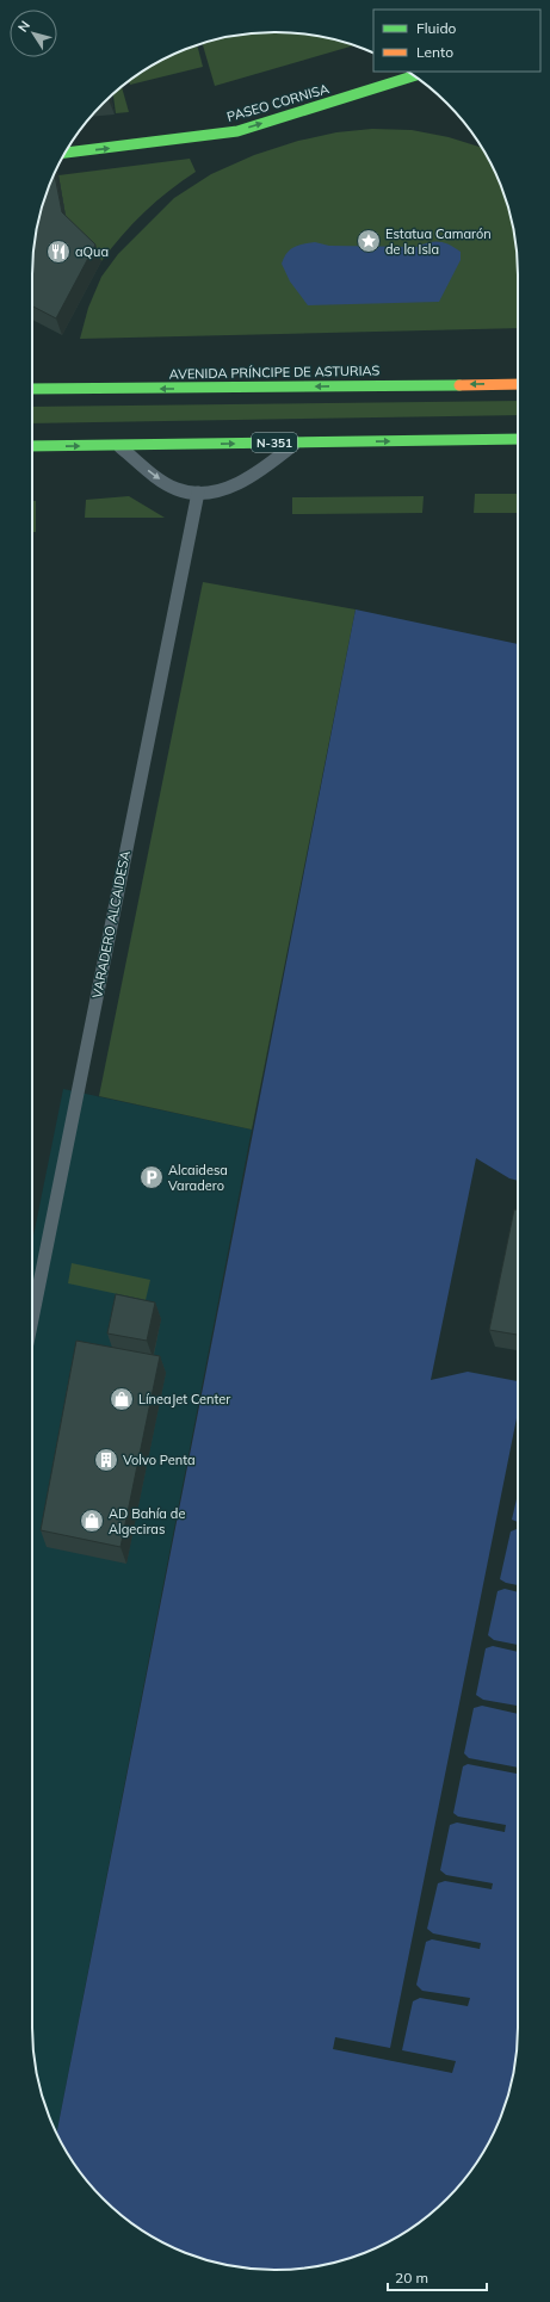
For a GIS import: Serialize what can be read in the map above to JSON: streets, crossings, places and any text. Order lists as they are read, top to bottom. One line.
{"streets":{"main road":["PASEO CORNISA","AVENIDA PRÍNCIPE DE ASTURIAS","N-351"],"lane":["VARADERO ALCAIDESA"]},"one_way":["PASEO CORNISA"],"places":{"place":["Estatua Camarón de la Isla"],"restaurant":["aQua"],"parking":["Alcaidesa Varadero"],"shop":["LíneaJet Center","AD Bahía de Algeciras"],"building":["Volvo Penta"]},"legend":["Fluido","Lento"],"scale_bar":"20 m","north":"top left"}
